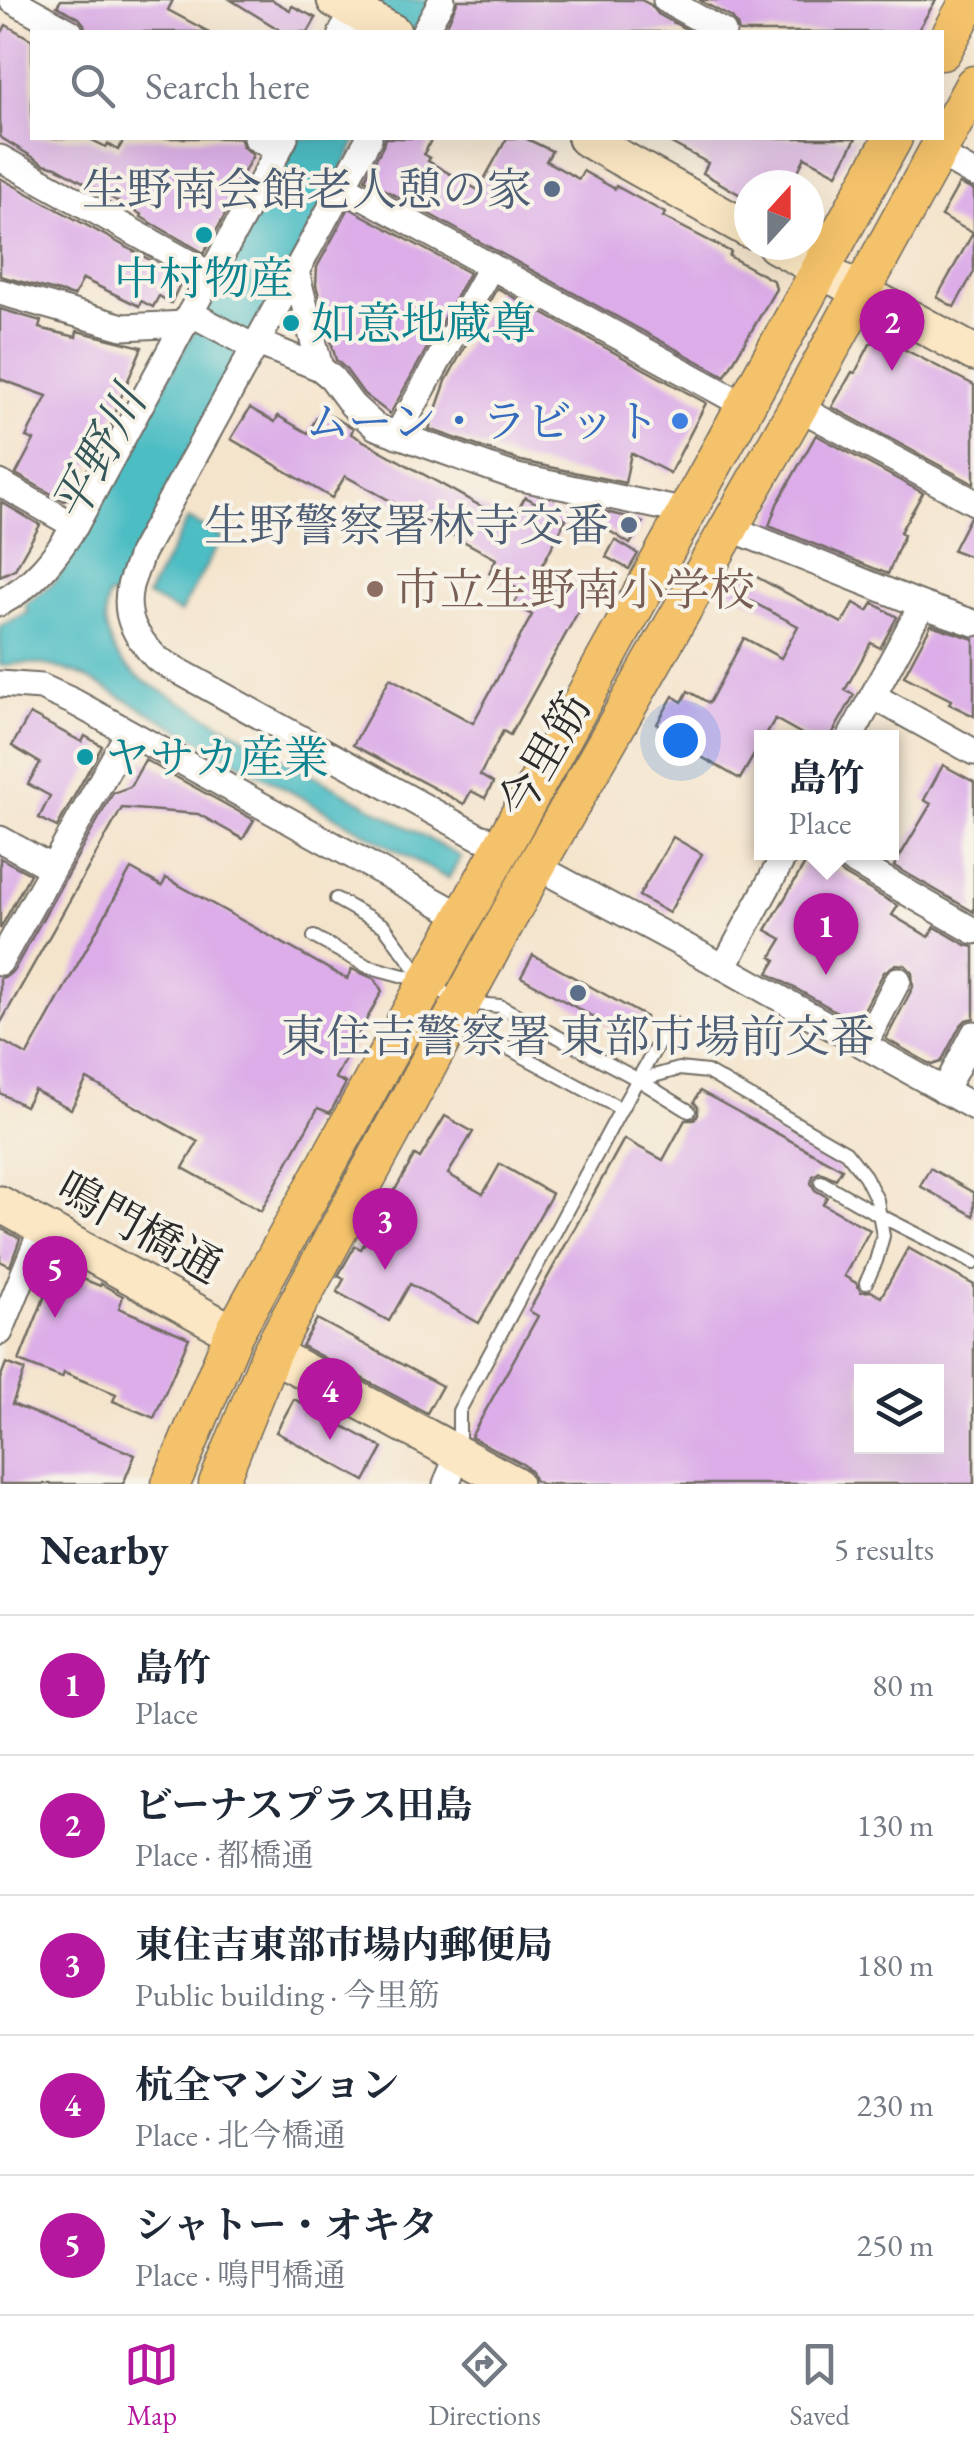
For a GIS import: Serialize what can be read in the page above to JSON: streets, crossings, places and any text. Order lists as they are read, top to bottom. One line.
{"streets":{"main road":["今里筋"],"street":["鳴門橋通"]},"crossings":[["今里筋","鳴門橋通"]],"water":["平野川"],"places":["生野南会館老人憩の家","中村物産","如意地蔵尊","ムーン・ラビット","生野警察署林寺交番","市立生野南小学校","ヤサカ産業","東住吉警察署 東部市場前交番"],"north":"top","page":{"search":"Search here","pins":["2","1","3","5","4"],"popup":["島竹","Place"],"heading":["Nearby","5 results"],"list":[{"mark":"1","name":"島竹","note":"Place","value":"80 m"},{"mark":"2","name":"ビーナスプラス田島","note":"Place · 都橋通","value":"130 m"},{"mark":"3","name":"東住吉東部市場内郵便局","note":"Public building · 今里筋","value":"180 m"},{"mark":"4","name":"杭全マンション","note":"Place · 北今橋通","value":"230 m"},{"mark":"5","name":"シャトー・オキタ","note":"Place · 鳴門橋通","value":"250 m"}],"nav":["Map","Directions","Saved"]}}
